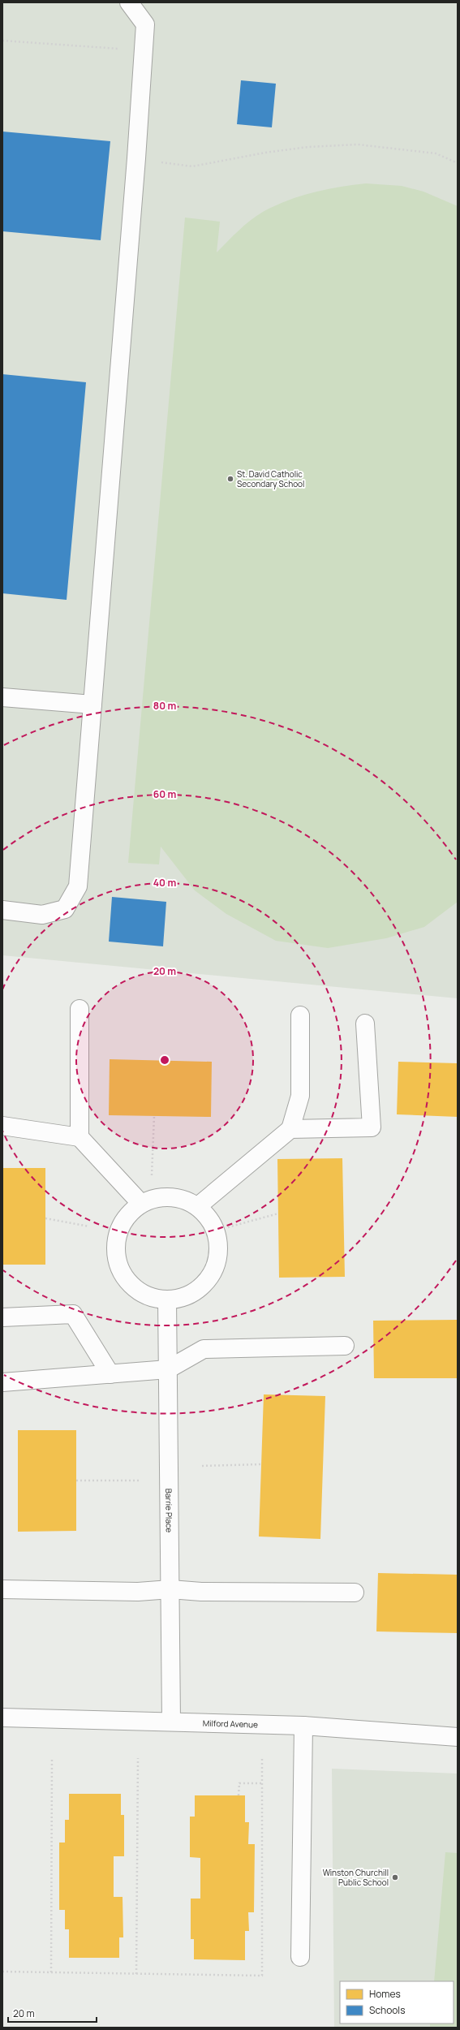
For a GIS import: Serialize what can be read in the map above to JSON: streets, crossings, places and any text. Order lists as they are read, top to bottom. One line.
{"streets":{"street":["Barrie Place","Milford Avenue"]},"crossings":[["Barrie Place","Milford Avenue"]],"places":["St. David Catholic Secondary School","Winston Churchill Public School"],"legend":["Homes","Schools"],"scale_bar":"20 m","rings":["80 m","60 m","40 m","20 m"]}
